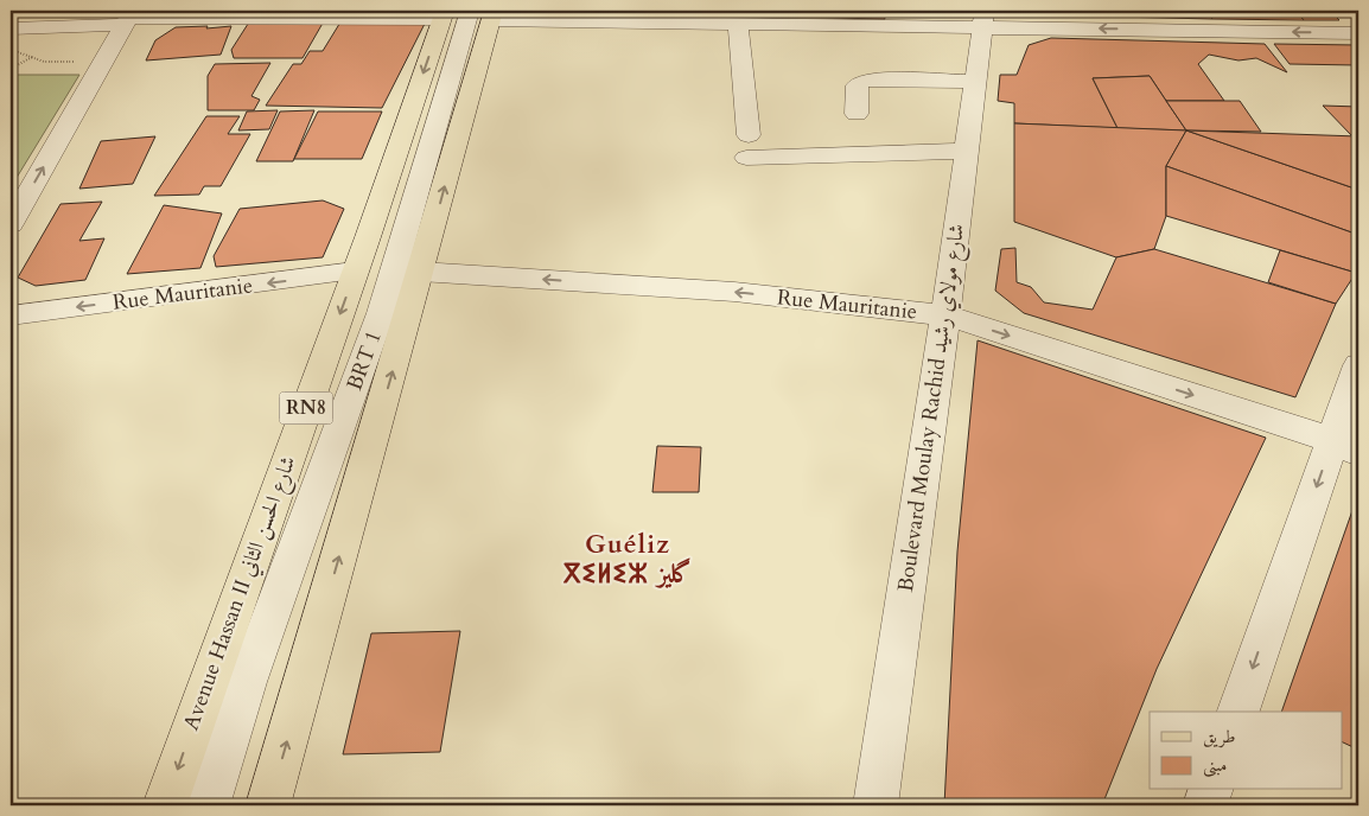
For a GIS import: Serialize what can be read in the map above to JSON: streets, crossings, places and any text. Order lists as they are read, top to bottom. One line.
{"streets":{"main road":["RN8","Avenue Hassan II شارع الحسن الثاني"],"street":["Rue Mauritanie","BRT 1","Boulevard Moulay Rachid شارع مولاي رشيد"]},"crossings":[["Rue Mauritanie","Boulevard Moulay Rachid شارع مولاي رشيد"],["Rue Mauritanie","Avenue Hassan II شارع الحسن الثاني"],["BRT 1","Avenue Hassan II شارع الحسن الثاني"]],"districts":["Guéliz ⴳⵉⵍⵉⵣ گليز"],"legend":["طريق","مبنى"]}
